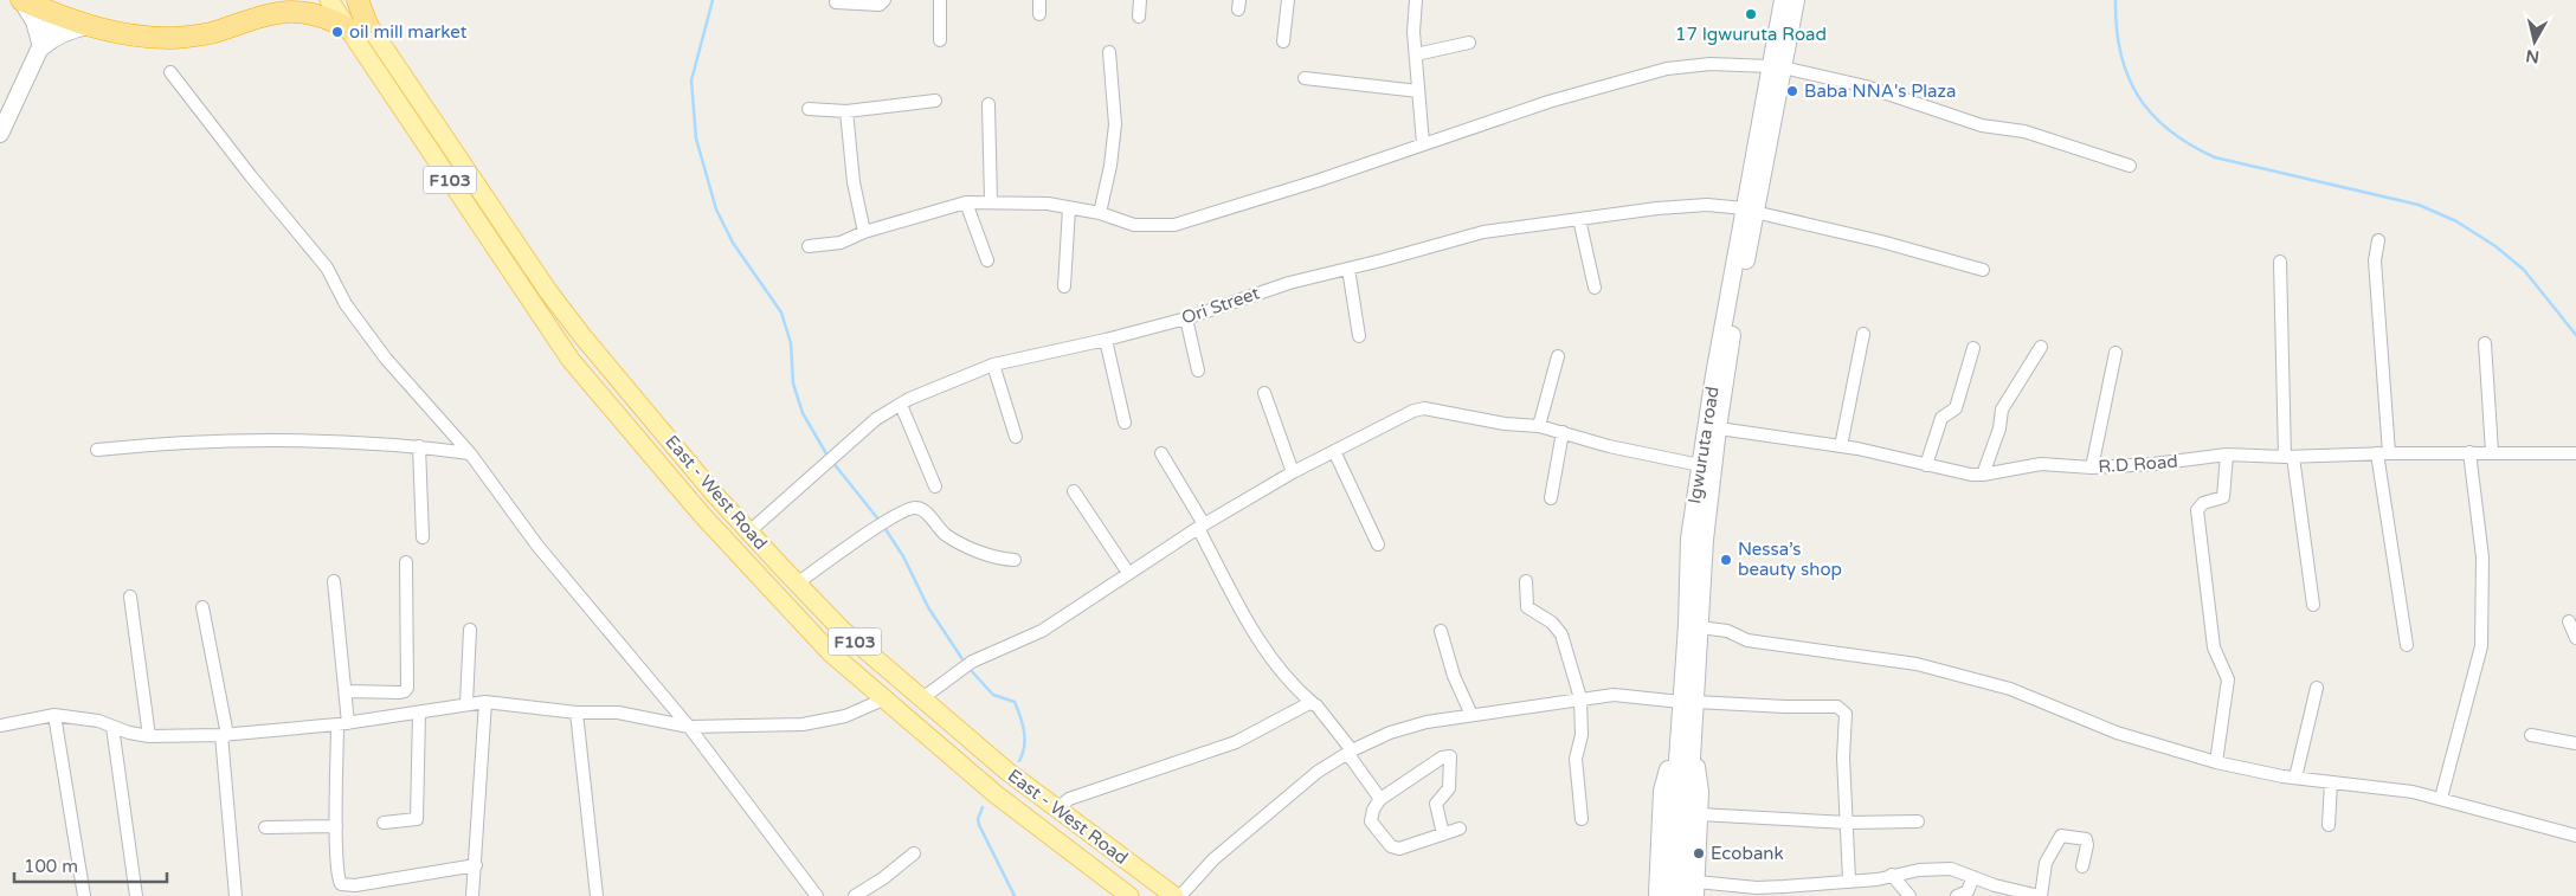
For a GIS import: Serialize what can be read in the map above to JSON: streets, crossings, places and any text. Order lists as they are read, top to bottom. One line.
{"streets":{"main road":["F103","Igwuruta road","East - West Road"],"street":["Ori Street","R.D Road"]},"crossings":[["Ori Street","Igwuruta road"],["Ori Street","East - West Road"],["Igwuruta road","R.D Road"]],"places":["17 Igwuruta Road","oil mill market","Baba NNA's Plaza","Nessa’s beauty shop","Ecobank"],"scale_bar":"100 m","north":"bottom"}
